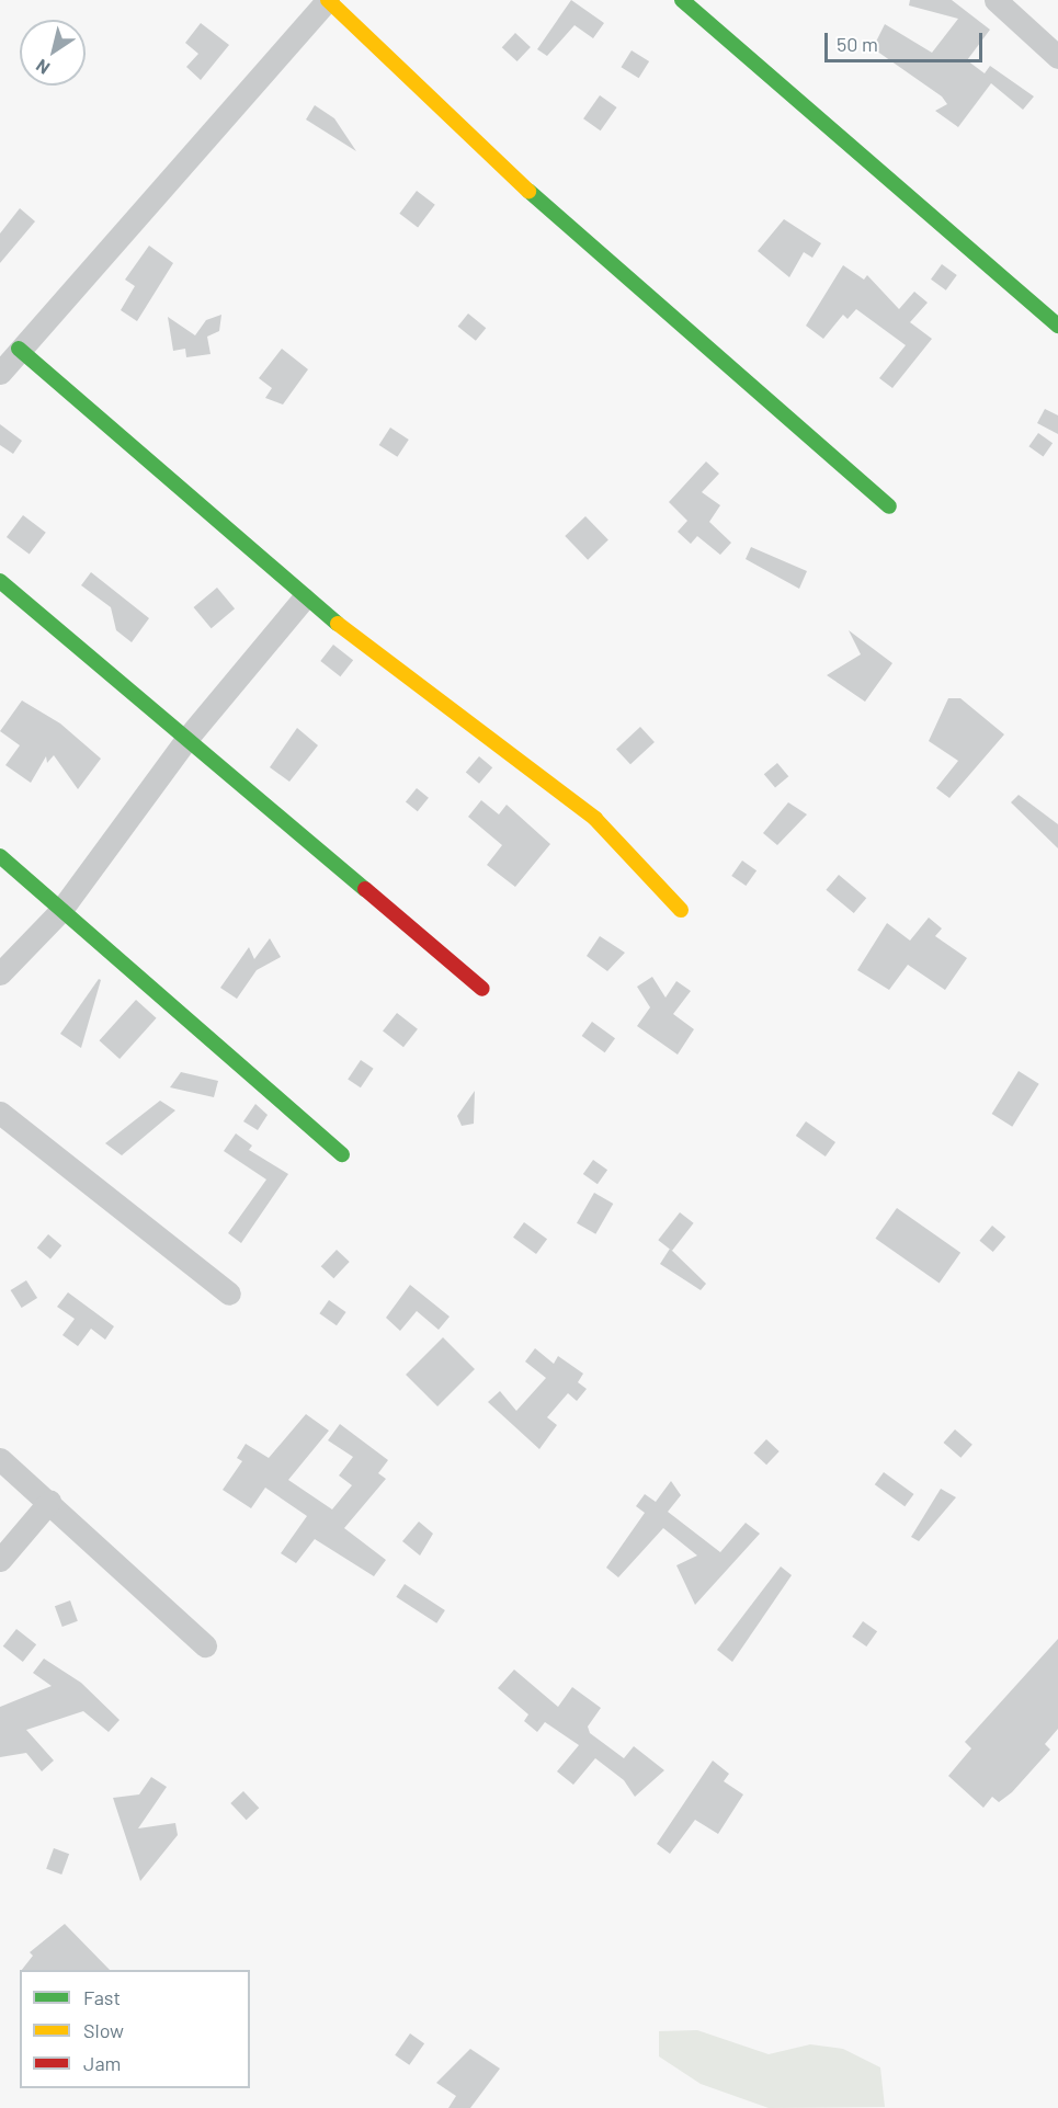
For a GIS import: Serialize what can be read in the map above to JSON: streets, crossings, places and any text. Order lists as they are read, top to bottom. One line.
{"legend":["Fast","Slow","Jam"],"scale_bar":"50 m","north":"bottom left"}
